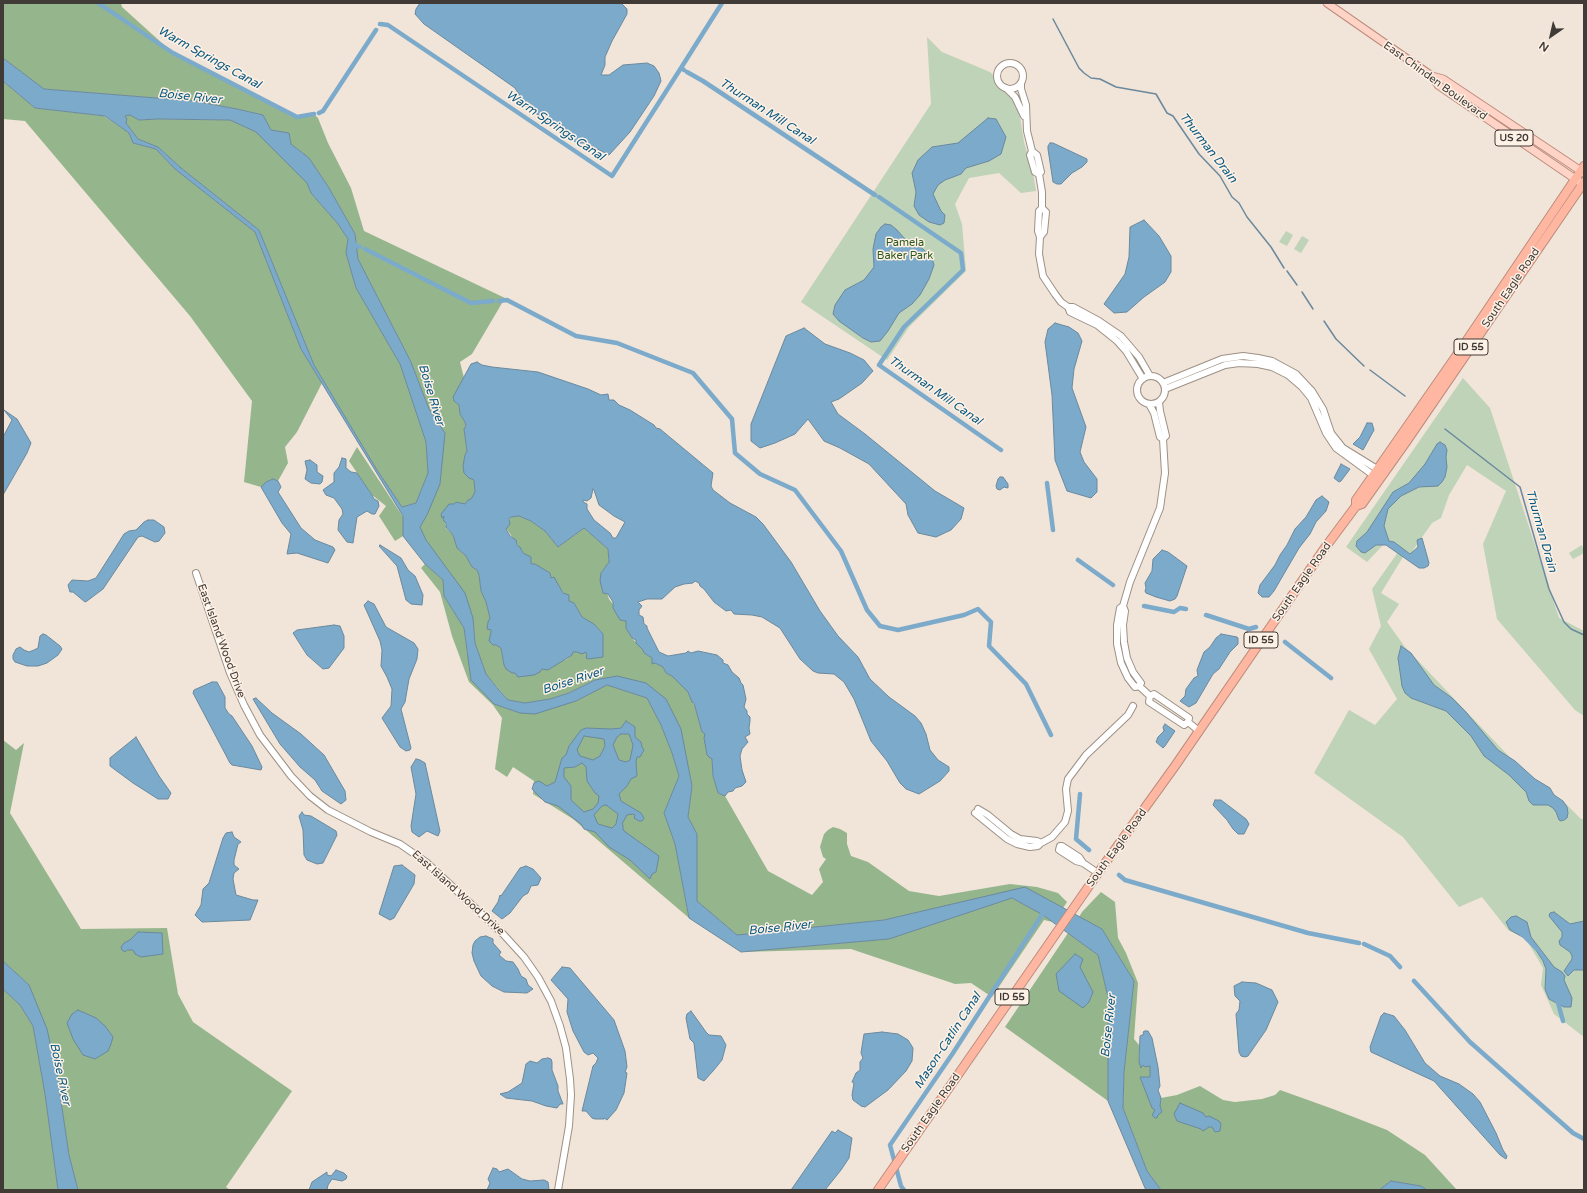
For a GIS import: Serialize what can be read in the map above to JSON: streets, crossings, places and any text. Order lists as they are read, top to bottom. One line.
{"streets":{"highway":["South Eagle Road","ID 55"],"main road":["East Chinden Boulevard","US 20"],"street":["East Island Wood Drive"]},"crossings":[["East Chinden Boulevard","US 20"],["East Chinden Boulevard","South Eagle Road"],["East Chinden Boulevard","ID 55"],["US 20","ID 55"],["South Eagle Road","ID 55"]],"water":["Warm Springs Canal","Boise River","Thurman Mill Canal","Thurman Drain","Mason-Catlin Canal"],"parks":["Pamela Baker Park"],"north":"bottom left"}
